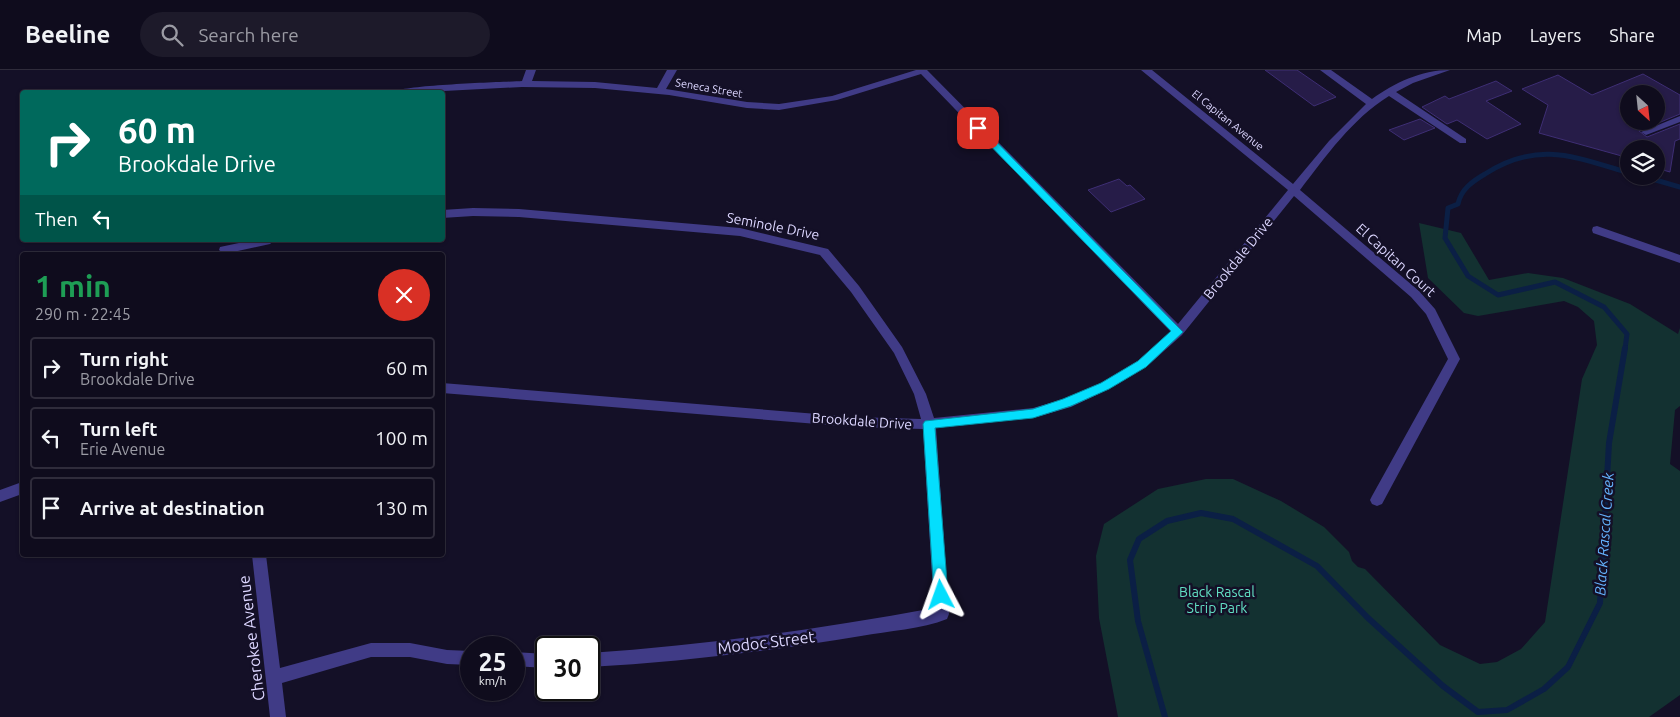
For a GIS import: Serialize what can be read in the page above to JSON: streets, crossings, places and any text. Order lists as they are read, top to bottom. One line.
{"streets":{"street":["Seneca Street","El Capitan Avenue","Seminole Drive","Brookdale Drive","El Capitan Court","Cherokee Avenue","Modoc Street"]},"crossings":[["El Capitan Avenue","Brookdale Drive"],["El Capitan Avenue","El Capitan Court"],["Seminole Drive","Brookdale Drive"],["Seminole Drive","Modoc Street"],["Brookdale Drive","El Capitan Court"]],"water":["Black Rascal Creek"],"parks":["Black Rascal Strip Park"],"north":"bottom right","page":{"header":"Beeline","search":"Search here","nav":["Map","Layers","Share"],"turn":["60 m","Brookdale Drive"],"then":"Then","heading":["1 min","290 m · 22:45"],"list":[{"name":"Turn right","note":"Brookdale Drive","value":"60 m"},{"name":"Turn left","note":"Erie Avenue","value":"100 m"},{"name":"Arrive at destination","value":"130 m"}],"speed":"25 km/h","limit":"30"}}
